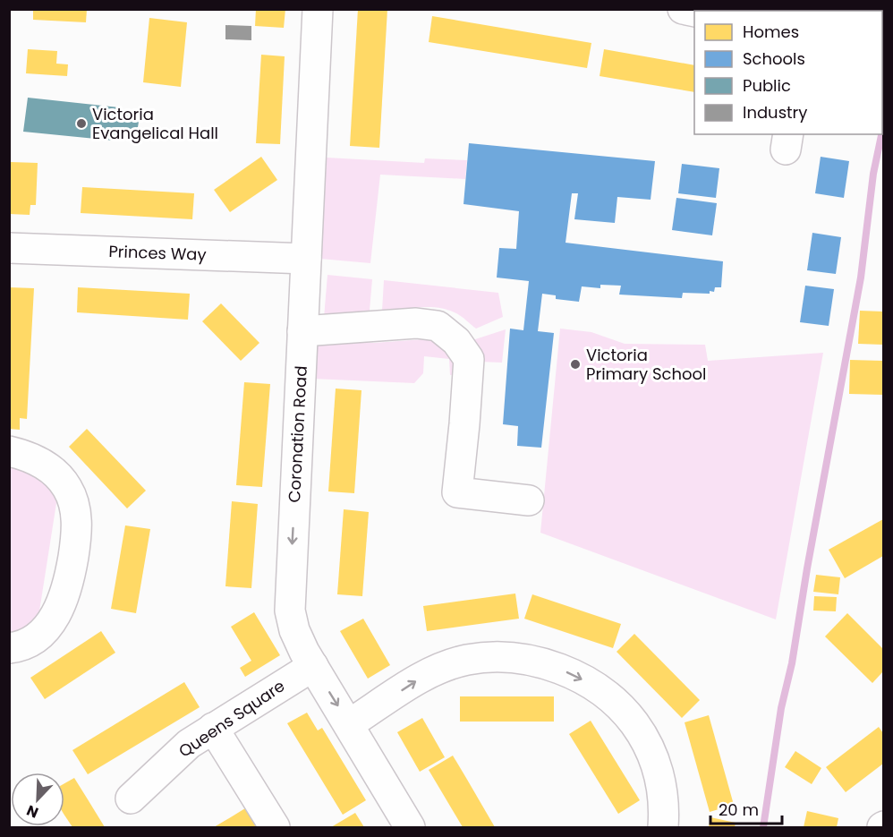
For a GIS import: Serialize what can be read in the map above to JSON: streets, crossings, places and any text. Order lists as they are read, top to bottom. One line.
{"streets":{"street":["Princes Way","Coronation Road","Queens Square"]},"crossings":[["Princes Way","Coronation Road"],["Coronation Road","Queens Square"]],"one_way":["Coronation Road"],"places":["Victoria Evangelical Hall","Victoria Primary School"],"legend":["Homes","Schools","Public","Industry"],"scale_bar":"20 m","north":"bottom left"}
